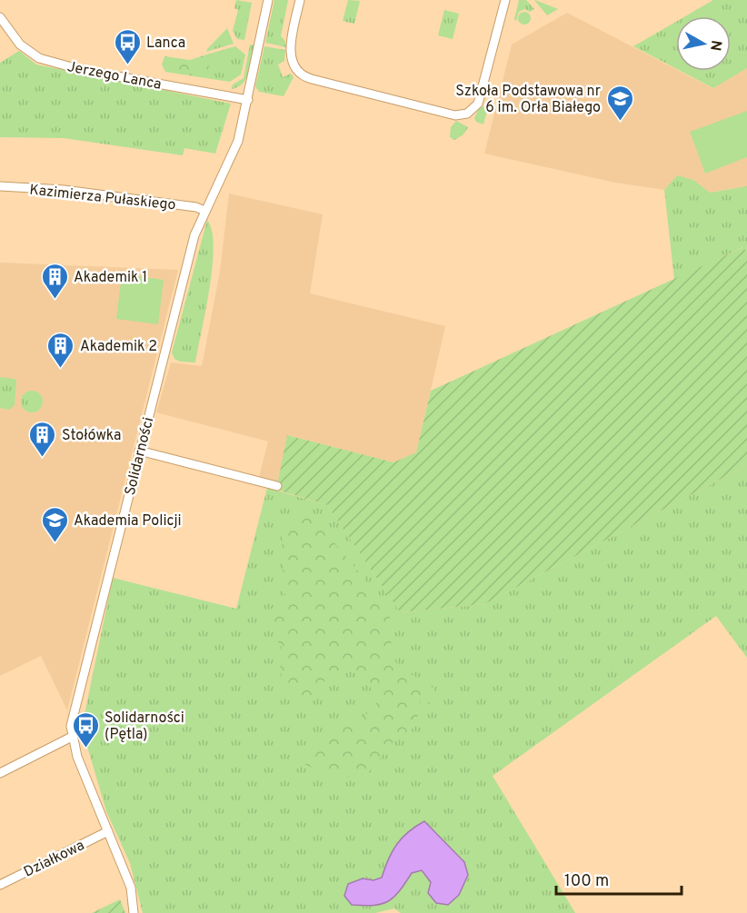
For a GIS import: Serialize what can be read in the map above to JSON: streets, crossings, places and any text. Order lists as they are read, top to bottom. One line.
{"streets":{"street":["Jerzego Lanca","Kazimierza Pułaskiego","Solidarności","Działkowa"]},"crossings":[["Jerzego Lanca","Solidarności"],["Kazimierza Pułaskiego","Solidarności"],["Solidarności","Działkowa"]],"places":{"bus stop":["Lanca","Solidarności (Pętla)"],"school or university":["Szkoła Podstawowa nr 6 im. Orła Białego","Akademia Policji"],"building":["Akademik 1","Akademik 2","Stołówka"]},"scale_bar":"100 m","north":"right"}
